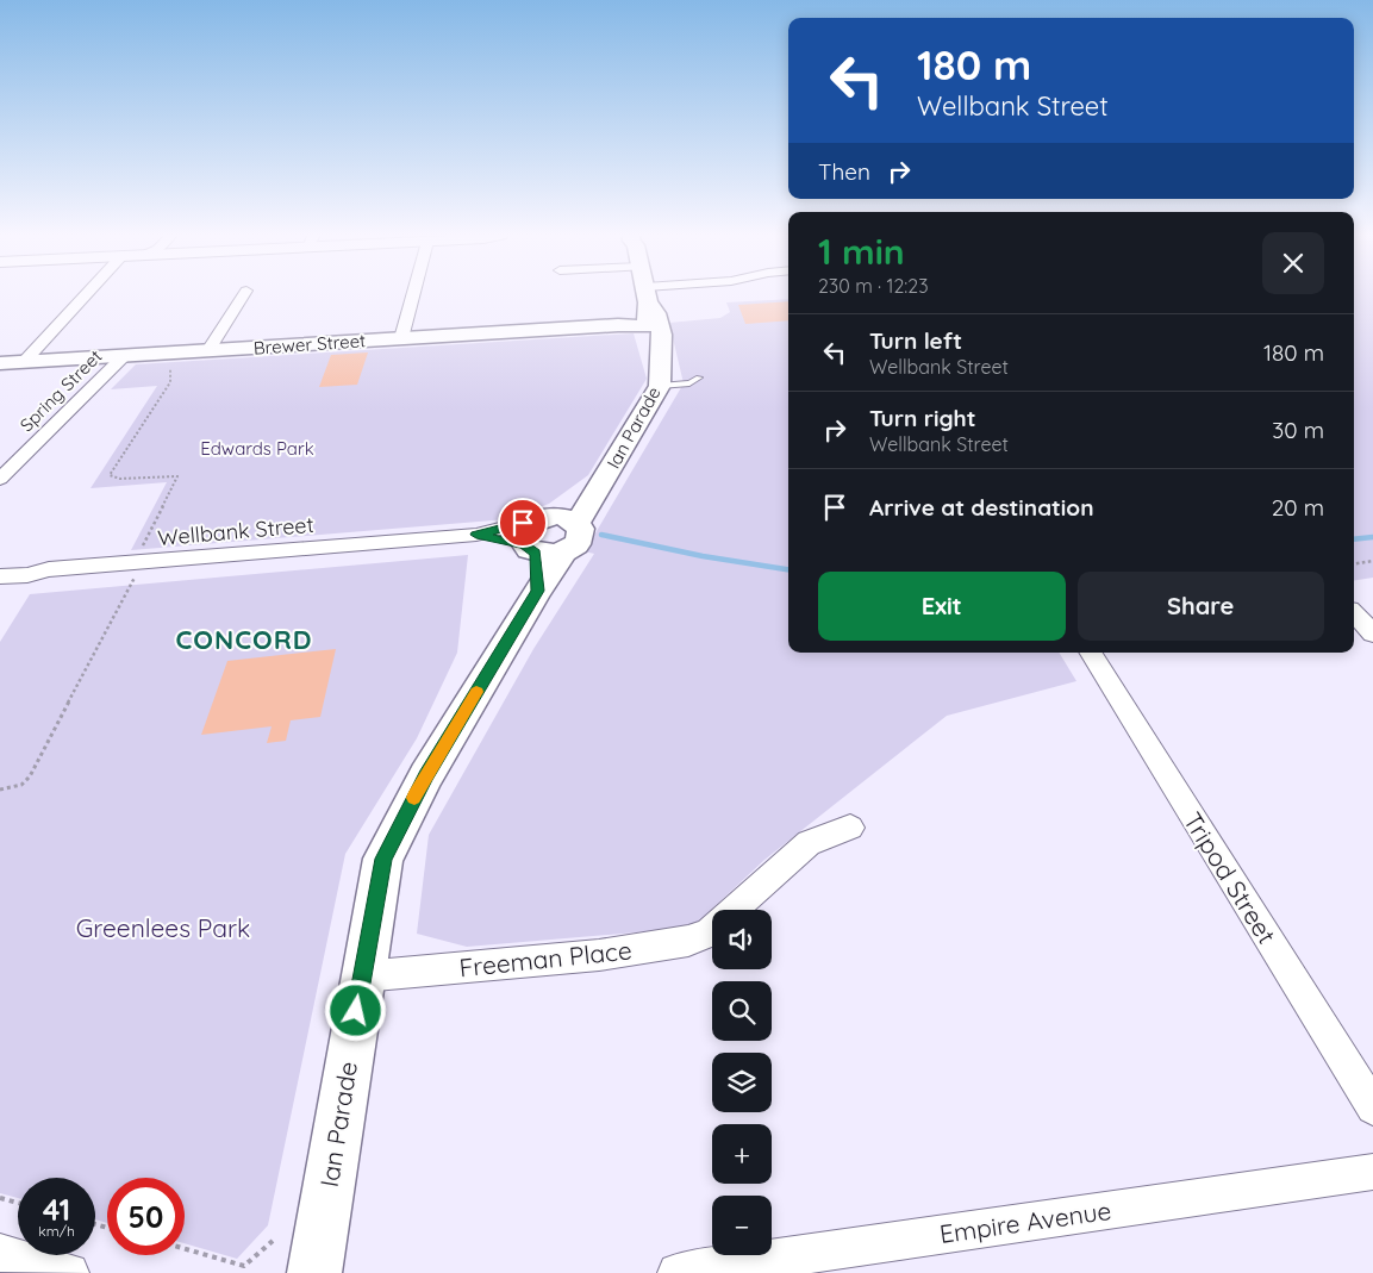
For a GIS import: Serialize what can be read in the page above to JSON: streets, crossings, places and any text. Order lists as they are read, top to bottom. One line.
{"streets":{"main road":["Brewer Street","Ian Parade"],"street":["Spring Street","Wellbank Street","Tripod Street","Freeman Place","Empire Avenue"]},"crossings":[["Brewer Street","Spring Street"],["Brewer Street","Ian Parade"],["Ian Parade","Wellbank Street"],["Ian Parade","Freeman Place"]],"districts":["CONCORD"],"parks":["Edwards Park","Greenlees Park"],"page":{"turn":["180 m","Wellbank Street"],"then":"Then","heading":["1 min","230 m · 12:23"],"list":[{"name":"Turn left","note":"Wellbank Street","value":"180 m"},{"name":"Turn right","note":"Wellbank Street","value":"30 m"},{"name":"Arrive at destination","value":"20 m"}],"buttons":["Exit","Share"],"map_buttons":["+","−"],"speed":"41 km/h","limit":"50"}}
